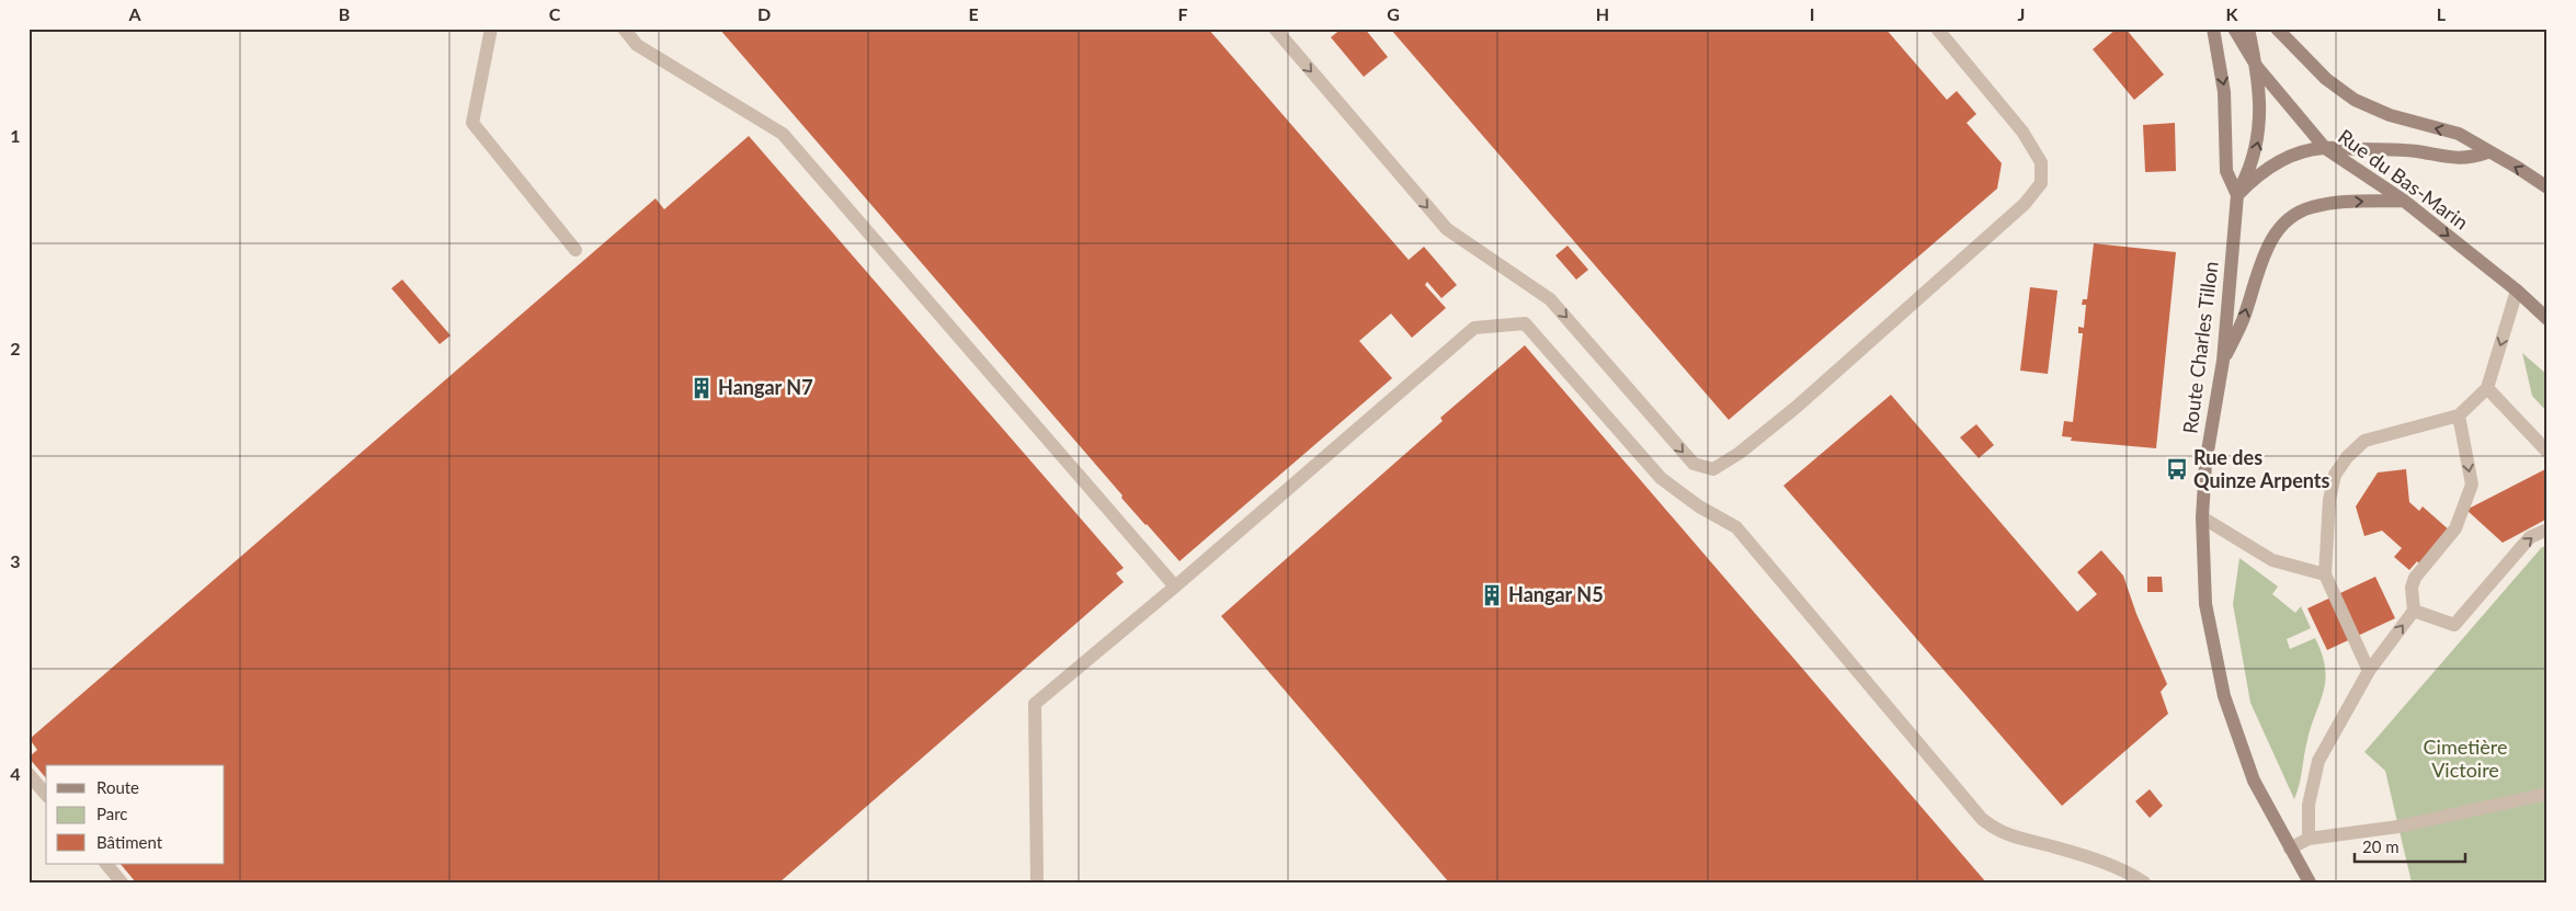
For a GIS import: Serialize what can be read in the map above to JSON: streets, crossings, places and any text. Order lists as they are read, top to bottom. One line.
{"streets":{"main road":["Rue du Bas-Marin","Route Charles Tillon"]},"parks":["Cimetière Victoire"],"places":{"building":["Hangar N7","Hangar N5"],"bus stop":["Rue des Quinze Arpents"]},"legend":["Route","Parc","Bâtiment"],"scale_bar":"20 m","grid":{"columns":["A","B","C","D","E","F","G","H","I","J","K","L"],"rows":["1","2","3","4"]}}
